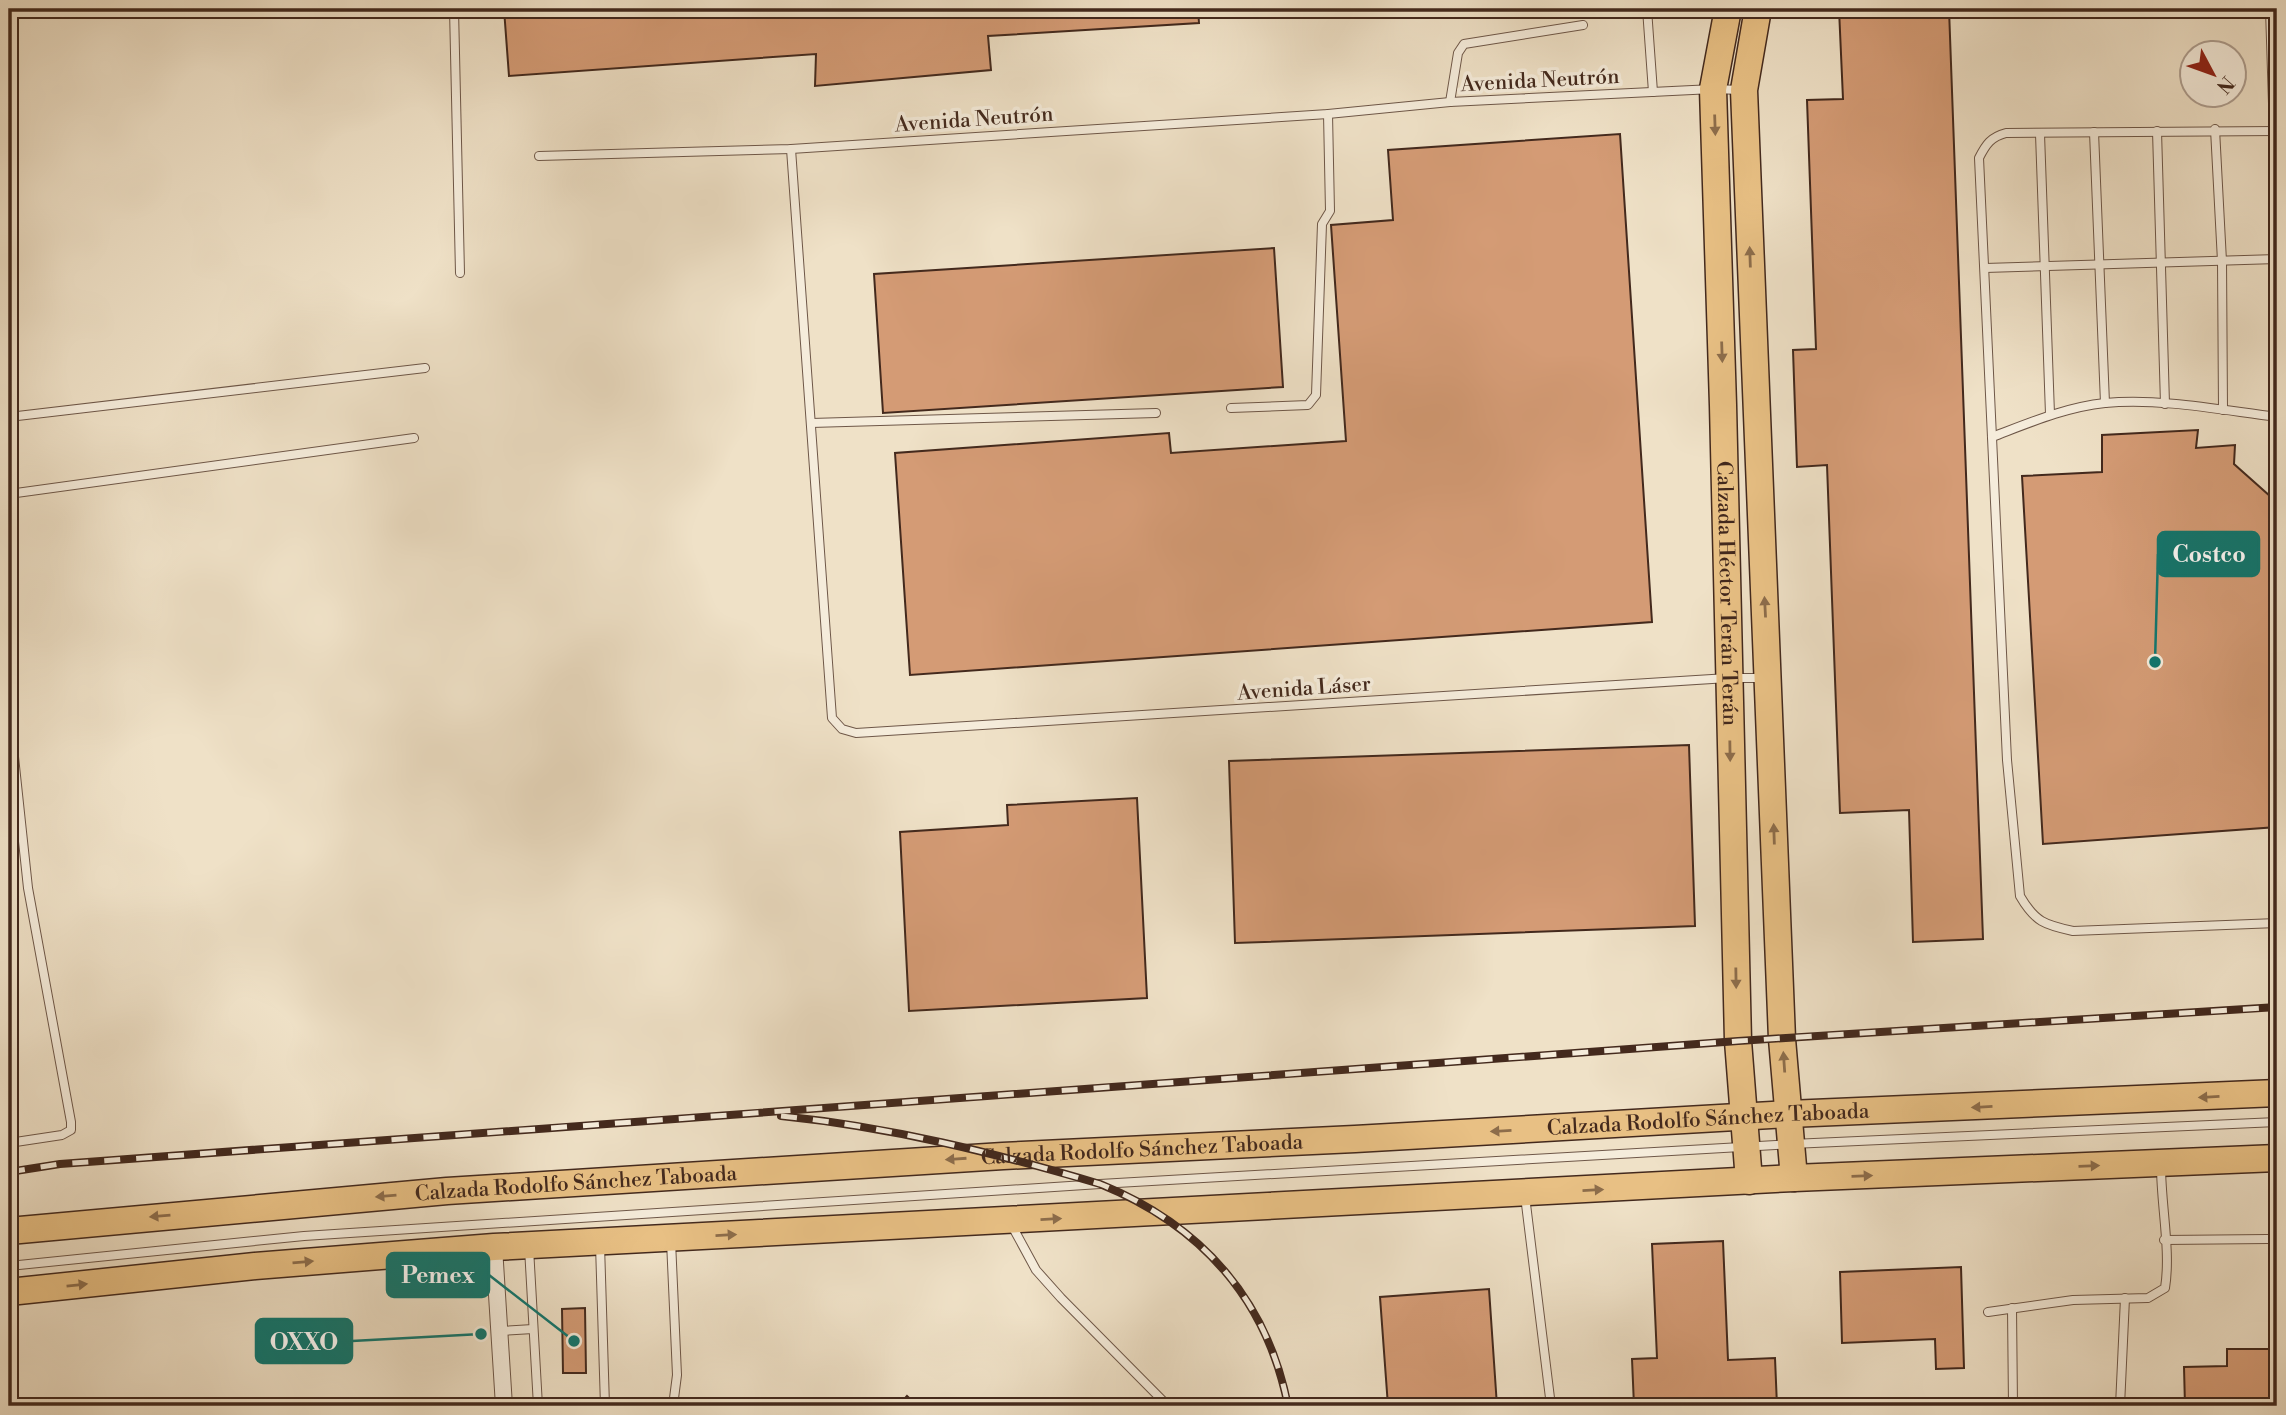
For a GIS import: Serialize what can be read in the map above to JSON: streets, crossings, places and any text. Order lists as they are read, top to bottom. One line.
{"streets":{"main road":["Calzada Héctor Terán Terán","Calzada Rodolfo Sánchez Taboada"],"lane":["Avenida Neutrón","Avenida Láser"]},"crossings":[["Avenida Neutrón","Calzada Héctor Terán Terán"],["Calzada Héctor Terán Terán","Avenida Láser"],["Calzada Héctor Terán Terán","Calzada Rodolfo Sánchez Taboada"]],"places":["Costco","OXXO","Pemex"],"north":"bottom right"}
